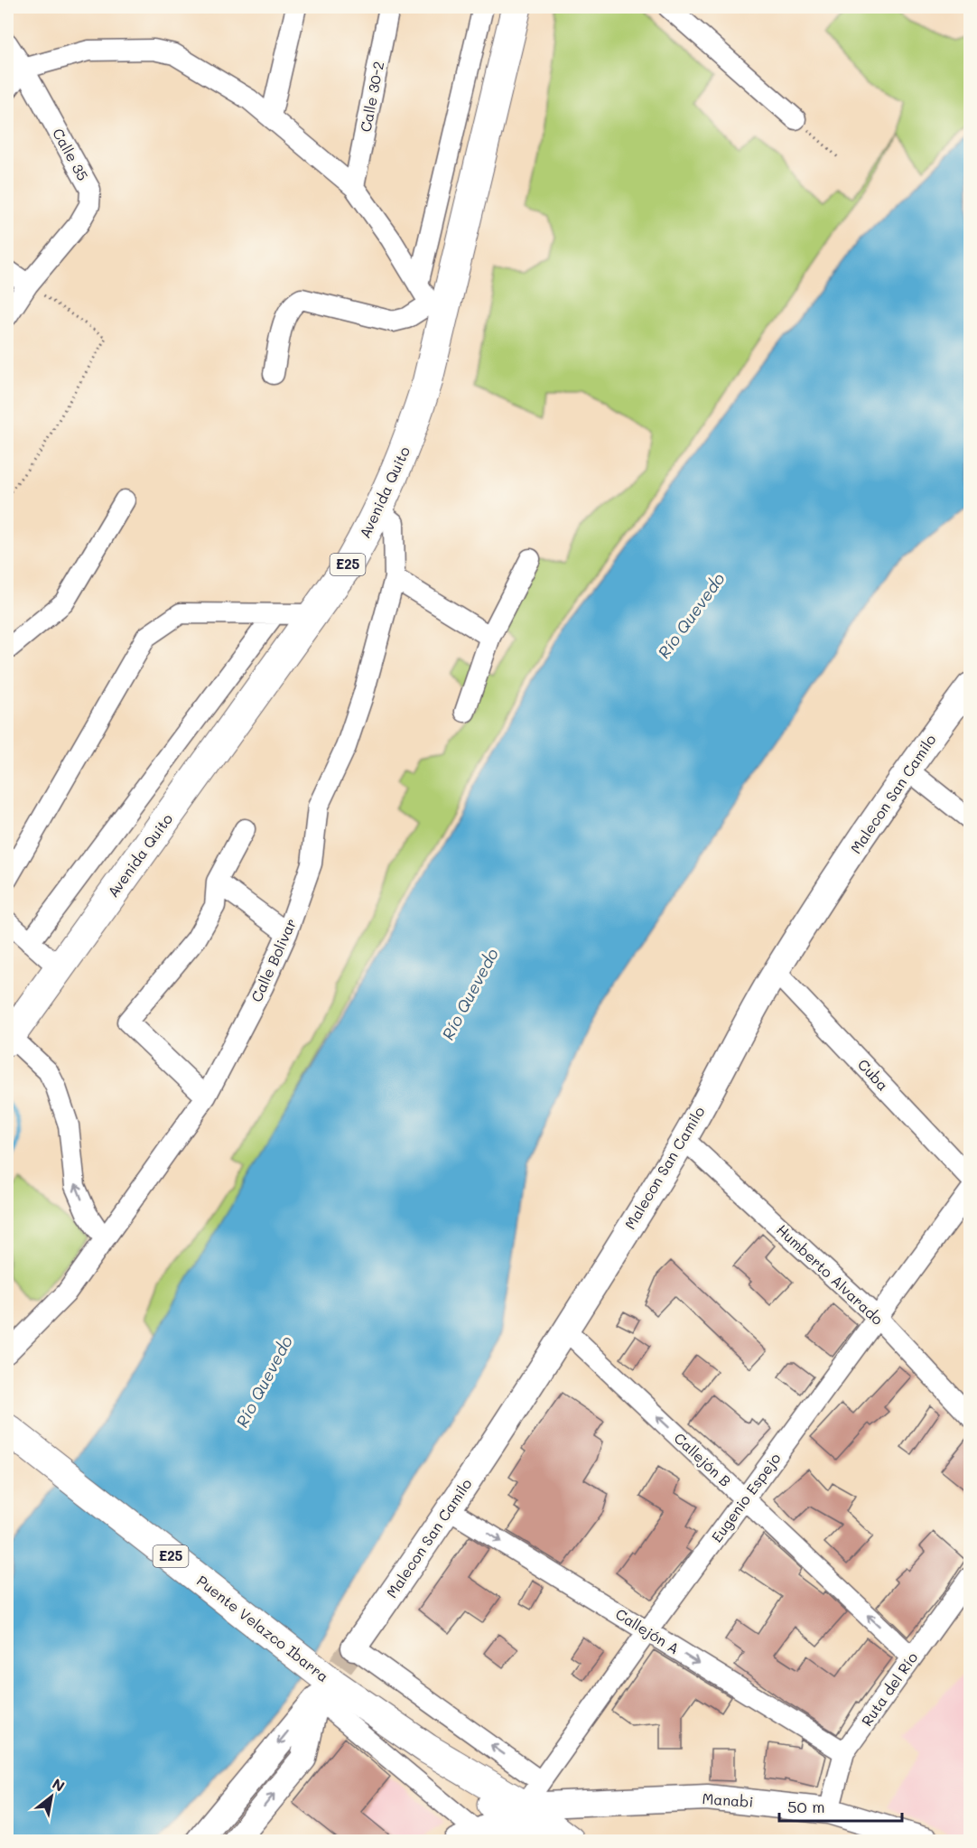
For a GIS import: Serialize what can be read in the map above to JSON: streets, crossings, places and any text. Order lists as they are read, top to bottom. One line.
{"streets":{"highway":["Avenida Quito","E25","Puente Velazco Ibarra"],"main road":["Malecon San Camilo","Manabi"],"street":["Calle 30-2","Calle 35","Calle Bolivar","Cuba","Humberto Alvarado","Callejón B","Eugenio Espejo","Callejón A","Ruta del Río"]},"crossings":[["Avenida Quito","Calle Bolivar"],["E25","Eugenio Espejo"],["E25","Puente Velazco Ibarra"],["E25","Manabi"],["Malecon San Camilo","Cuba"],["Malecon San Camilo","Humberto Alvarado"],["Malecon San Camilo","Callejón B"],["Malecon San Camilo","Callejón A"],["Humberto Alvarado","Eugenio Espejo"],["Callejón B","Eugenio Espejo"],["Callejón B","Ruta del Río"],["Eugenio Espejo","Puente Velazco Ibarra"],["Eugenio Espejo","Callejón A"],["Eugenio Espejo","Manabi"],["Puente Velazco Ibarra","Manabi"],["Callejón A","Ruta del Río"],["Ruta del Río","Manabi"]],"one_way":["Callejón B"],"water":["Río Quevedo"],"scale_bar":"50 m","north":"top right"}
